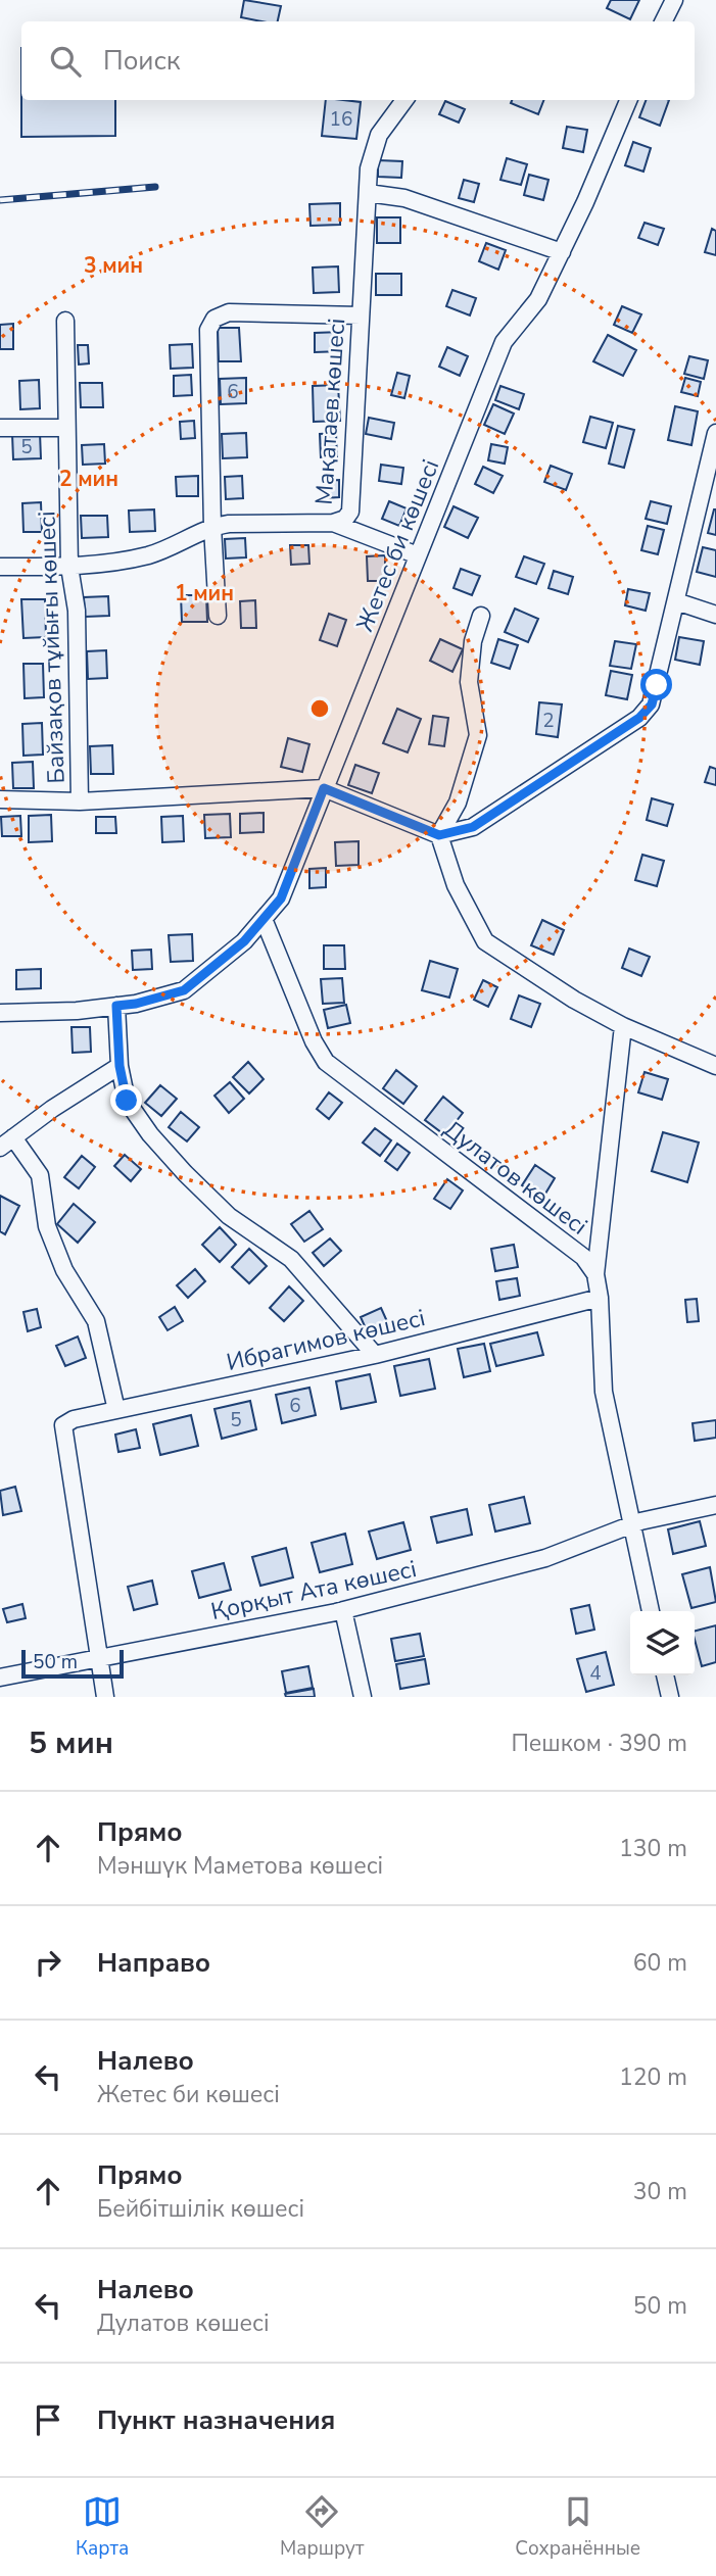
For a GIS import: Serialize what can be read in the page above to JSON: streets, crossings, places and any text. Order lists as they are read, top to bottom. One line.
{"streets":{"street":["Мақатаев көшесі","Жетес би көшесі","Байзақов тұйығы көшесі","Дулатов көшесі","Ибрагимов көшесі","Қорқыт Ата көшесі"]},"crossings":[["Мақатаев көшесі","Байзақов тұйығы көшесі"],["Жетес би көшесі","Дулатов көшесі"],["Ибрагимов көшесі","Қорқыт Ата көшесі"]],"house_numbers":["16","6","5","2","6","5","4"],"scale_bar":"50 m","page":{"search":"Поиск","scale":"50 m","heading":["5 мин","Пешком · 390 m"],"list":[["Прямо","Мәншүк Маметова көшесі","130 m"],["Направо","60 m"],["Налево","Жетес би көшесі","120 m"],["Прямо","Бейбітшілік көшесі","30 m"],["Налево","Дулатов көшесі","50 m"],"Пункт назначения"],"nav":["Карта","Маршрут","Сохранённые"]},"rings":["3 мин","2 мин","1 мин"]}
